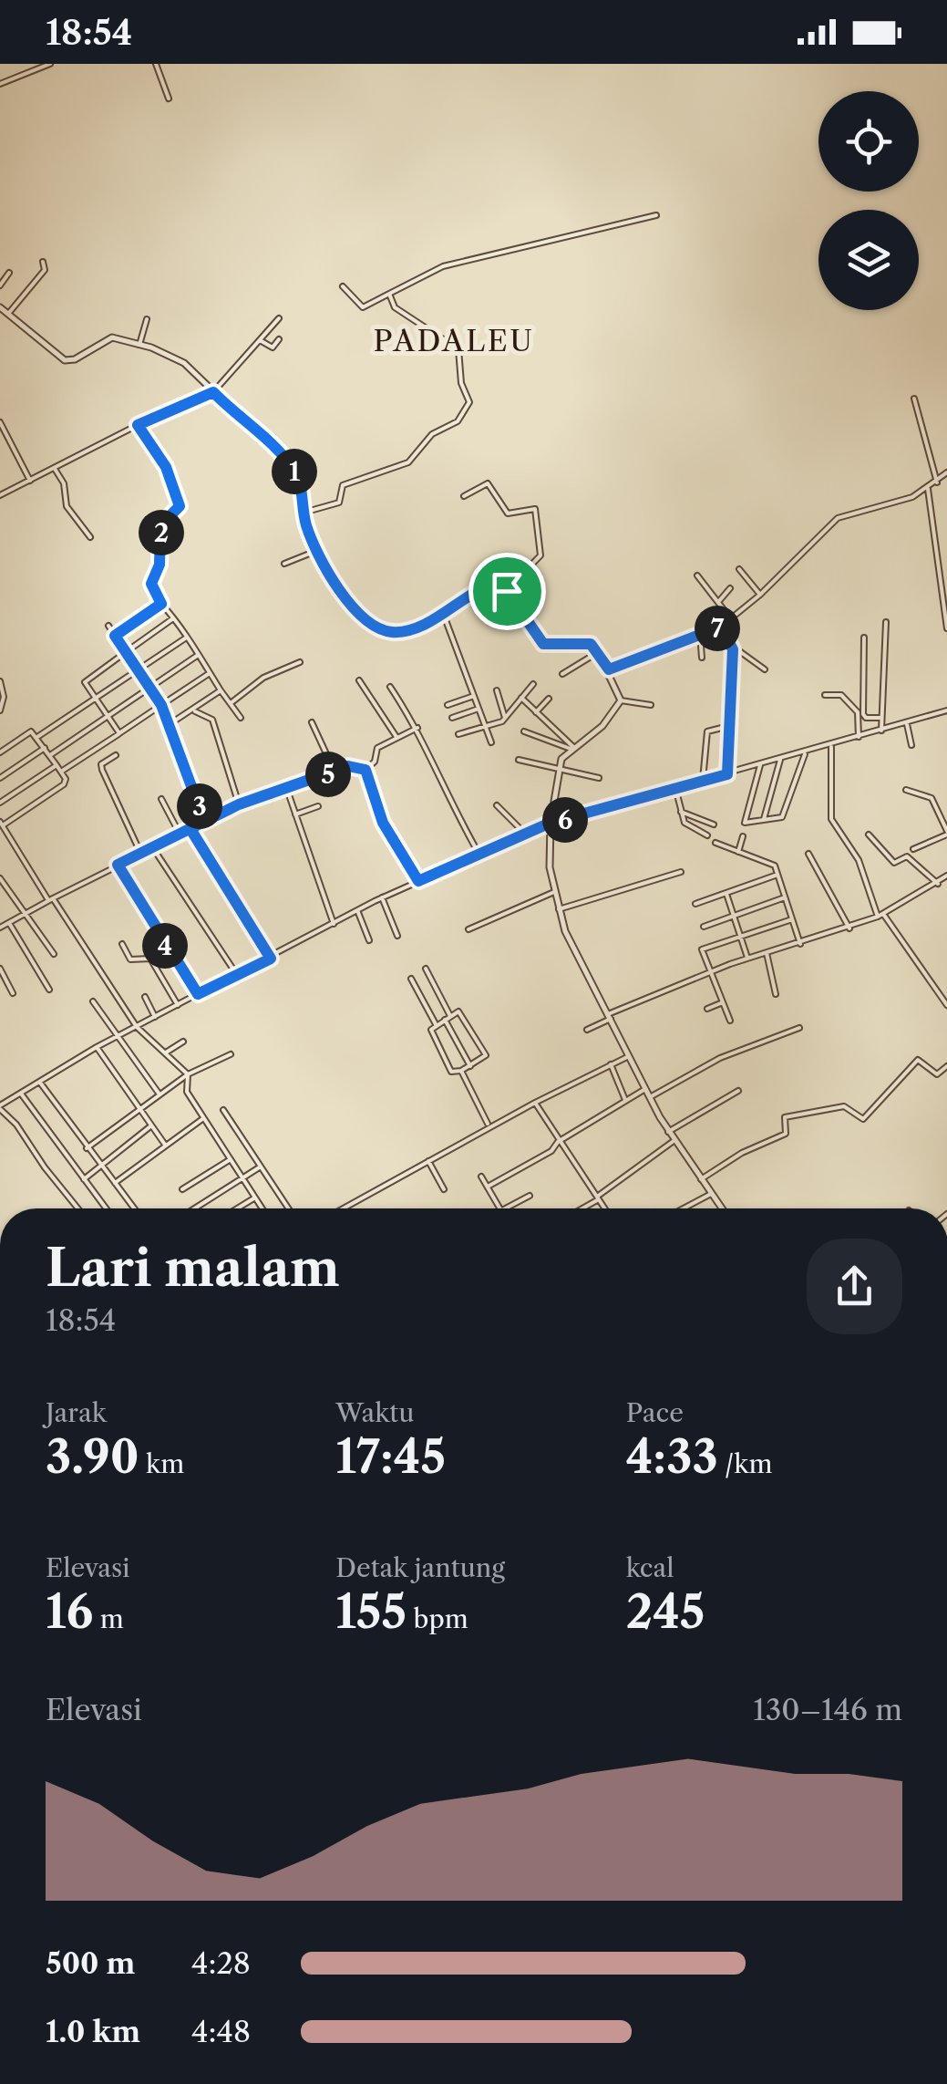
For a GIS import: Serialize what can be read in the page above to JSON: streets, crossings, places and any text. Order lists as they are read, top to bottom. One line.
{"districts":["PADALEU"],"page":{"status":"18:54","pins":["1","2","7","5","3","6","4"],"heading":["Lari malam","18:54"],"stats":[["Jarak","3.90 km"],["Waktu","17:45"],["Pace","4:33 /km"],["Elevasi","16 m"],["Detak jantung","155 bpm"],["kcal","245"]],"chart":["Elevasi","130–146 m"],"list":[{"name":"500 m","note":"4:28"},{"name":"1.0 km","note":"4:48"}]}}
